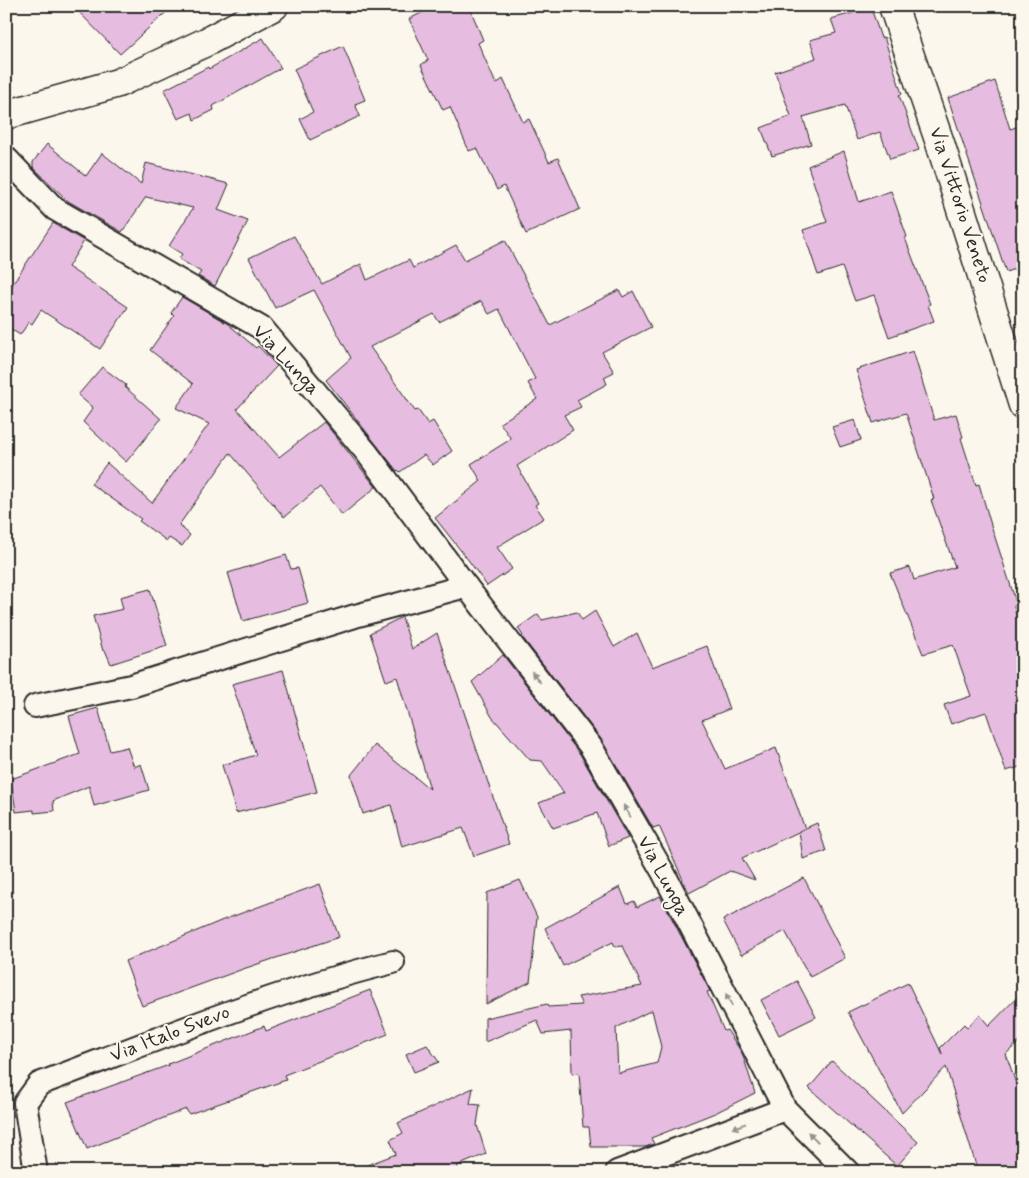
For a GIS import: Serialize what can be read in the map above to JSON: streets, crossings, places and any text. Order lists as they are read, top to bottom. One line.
{"streets":{"main road":["Via Vittorio Veneto"],"street":["Via Lunga","Via Italo Svevo"]},"one_way":["Via Lunga"]}
